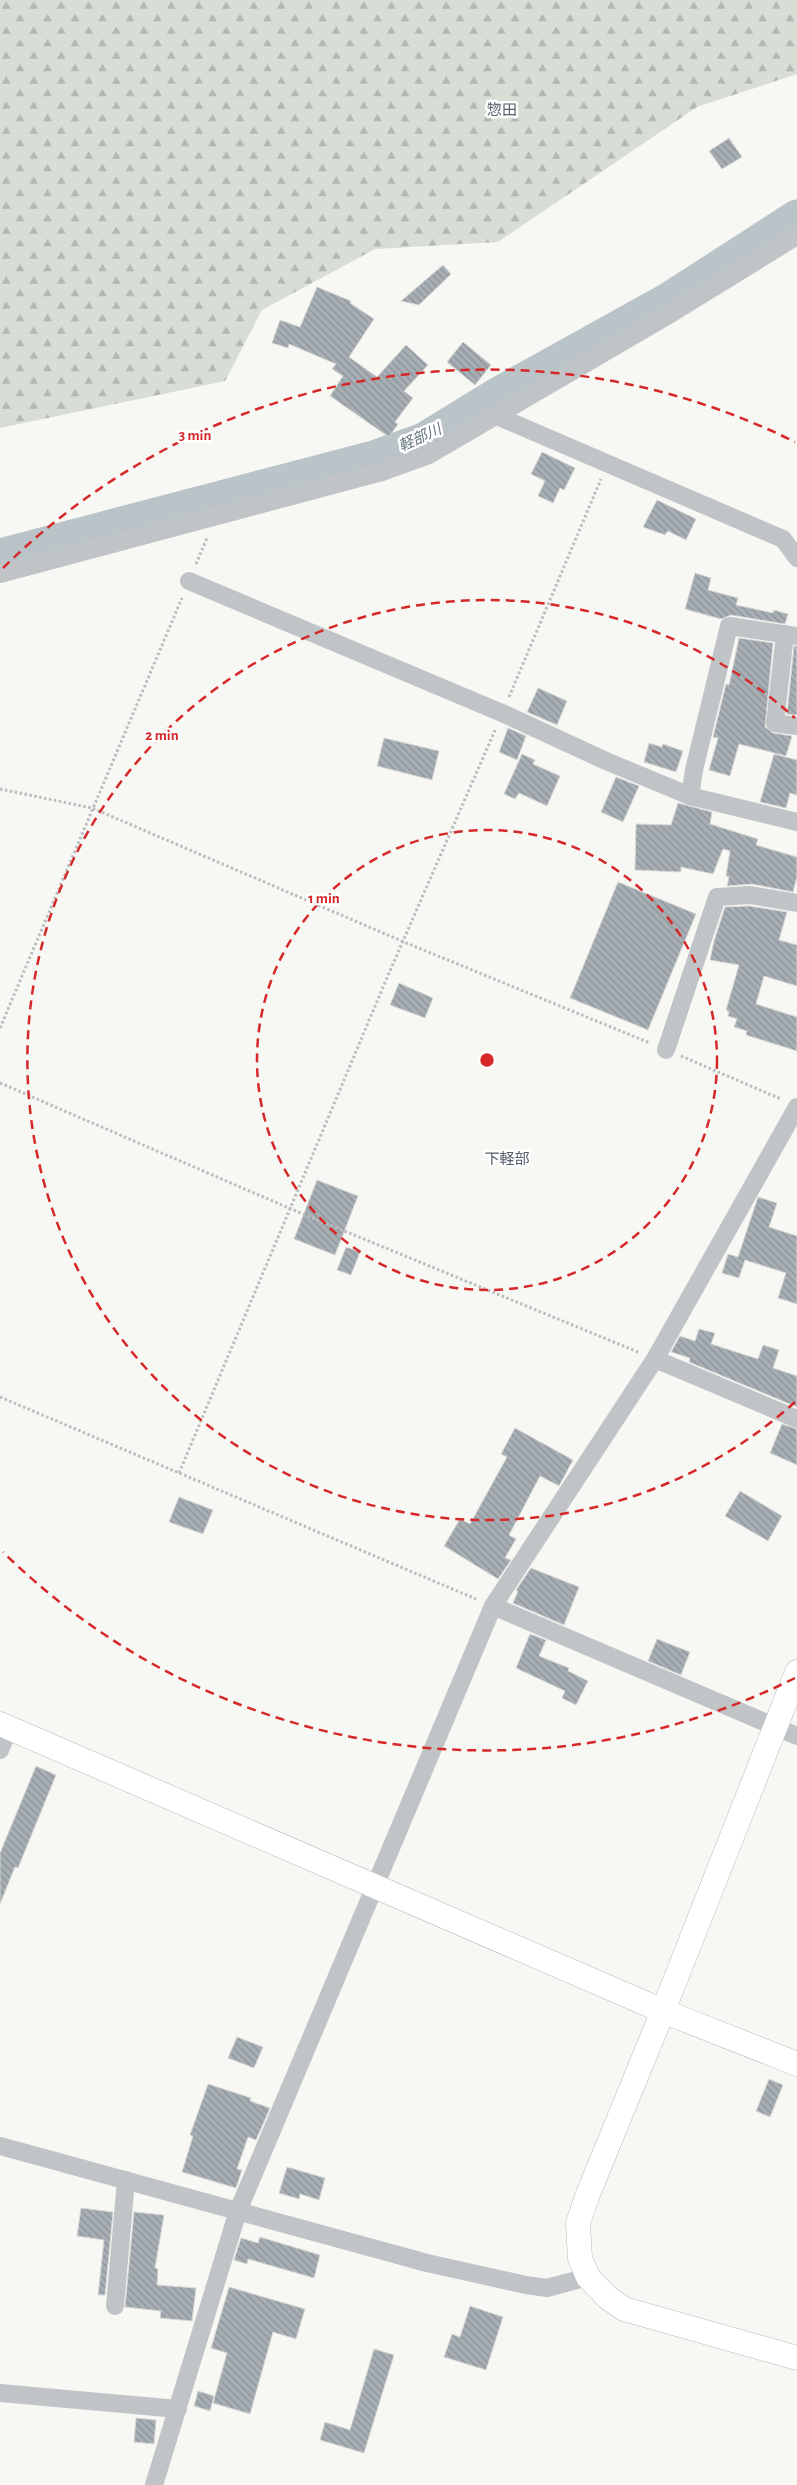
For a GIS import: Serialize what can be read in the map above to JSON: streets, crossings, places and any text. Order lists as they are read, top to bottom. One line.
{"districts":["惣田","下軽部"],"water":["軽部川"],"rings":["3 min","2 min","1 min"]}
